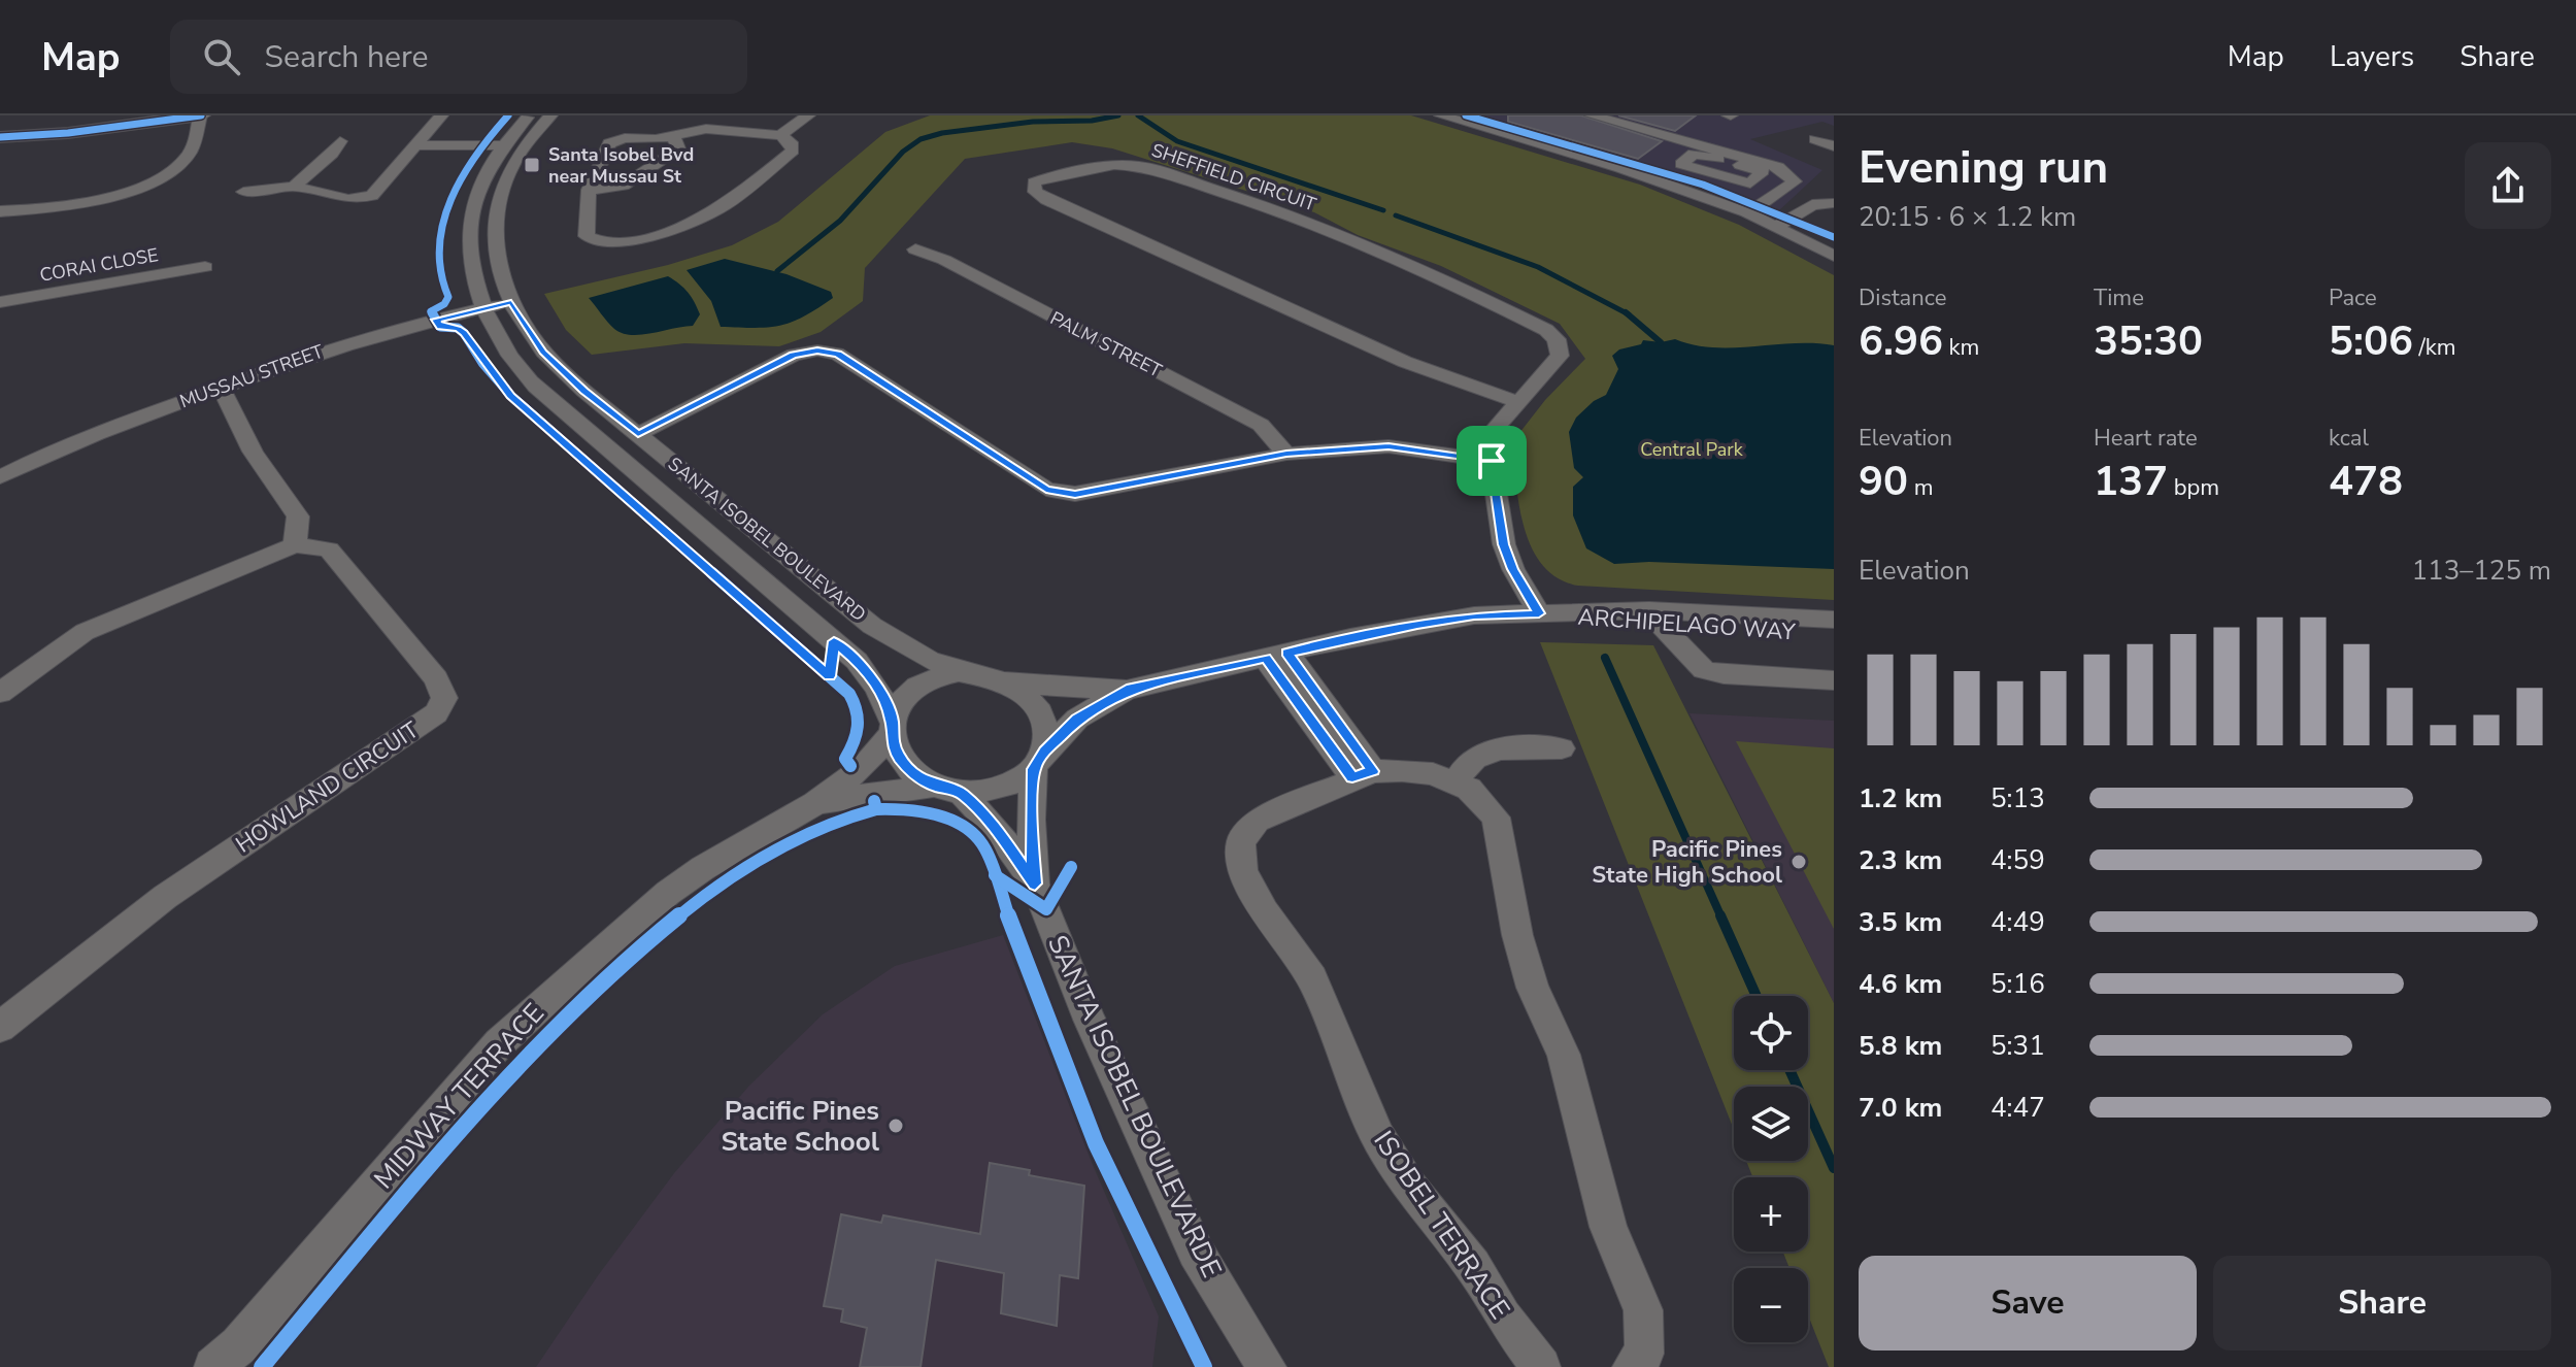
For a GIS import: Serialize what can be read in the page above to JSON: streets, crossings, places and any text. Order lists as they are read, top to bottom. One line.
{"streets":{"street":["SHEFFIELD CIRCUIT","CORAI CLOSE","PALM STREET","MUSSAU STREET","SANTA ISOBEL BOULEVARD","ARCHIPELAGO WAY","HOWLAND CIRCUIT","MIDWAY TERRACE","SANTA ISOBEL BOULEVARDE","ISOBEL TERRACE"]},"crossings":[["SHEFFIELD CIRCUIT","ARCHIPELAGO WAY"],["MUSSAU STREET","SANTA ISOBEL BOULEVARD"],["SANTA ISOBEL BOULEVARD","ARCHIPELAGO WAY"],["SANTA ISOBEL BOULEVARD","MIDWAY TERRACE"],["SANTA ISOBEL BOULEVARD","SANTA ISOBEL BOULEVARDE"],["ARCHIPELAGO WAY","MIDWAY TERRACE"],["ARCHIPELAGO WAY","SANTA ISOBEL BOULEVARDE"],["MIDWAY TERRACE","SANTA ISOBEL BOULEVARDE"]],"parks":["Central Park"],"places":{"transit":["Santa Isobel Bvd near Mussau St"],"other":["Pacific Pines State High School","Pacific Pines State School"]},"page":{"header":"Map","search":"Search here","nav":["Map","Layers","Share"],"heading":["Evening run","20:15 · 6 × 1.2 km"],"stats":[["Distance","6.96 km"],["Time","35:30"],["Pace","5:06 /km"],["Elevation","90 m"],["Heart rate","137 bpm"],["kcal","478"]],"chart":["Elevation","113–125 m"],"list":[{"name":"1.2 km","note":"5:13"},{"name":"2.3 km","note":"4:59"},{"name":"3.5 km","note":"4:49"},{"name":"4.6 km","note":"5:16"},{"name":"5.8 km","note":"5:31"},{"name":"7.0 km","note":"4:47"}],"map_buttons":["+","−"],"buttons":["Save","Share"]}}
